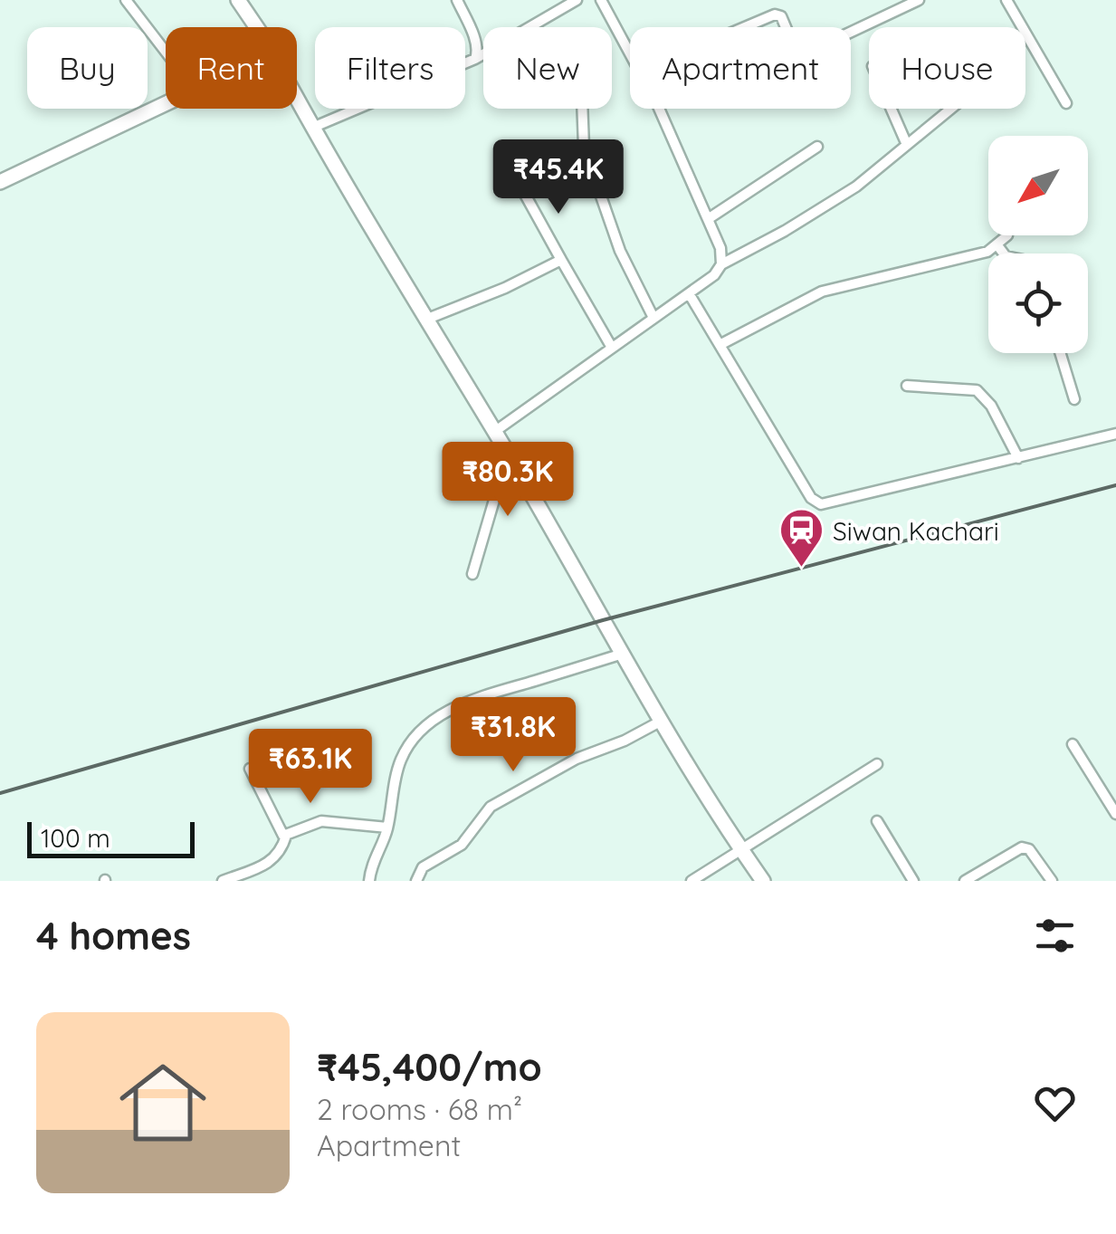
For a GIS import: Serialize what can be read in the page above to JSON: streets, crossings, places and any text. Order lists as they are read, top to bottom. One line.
{"places":{"station":["Siwan Kachari"]},"scale_bar":"100 m","north":"bottom left","page":{"chip":["Buy","Rent","Filters","New","Apartment","House"],"price":["₹45.4K","₹80.3K","₹31.8K","₹63.1K"],"scale":"100 m","heading":"4 homes","list":[{"name":"₹45,400/mo","note":"2 rooms · 68 m² · Apartment"}]}}
